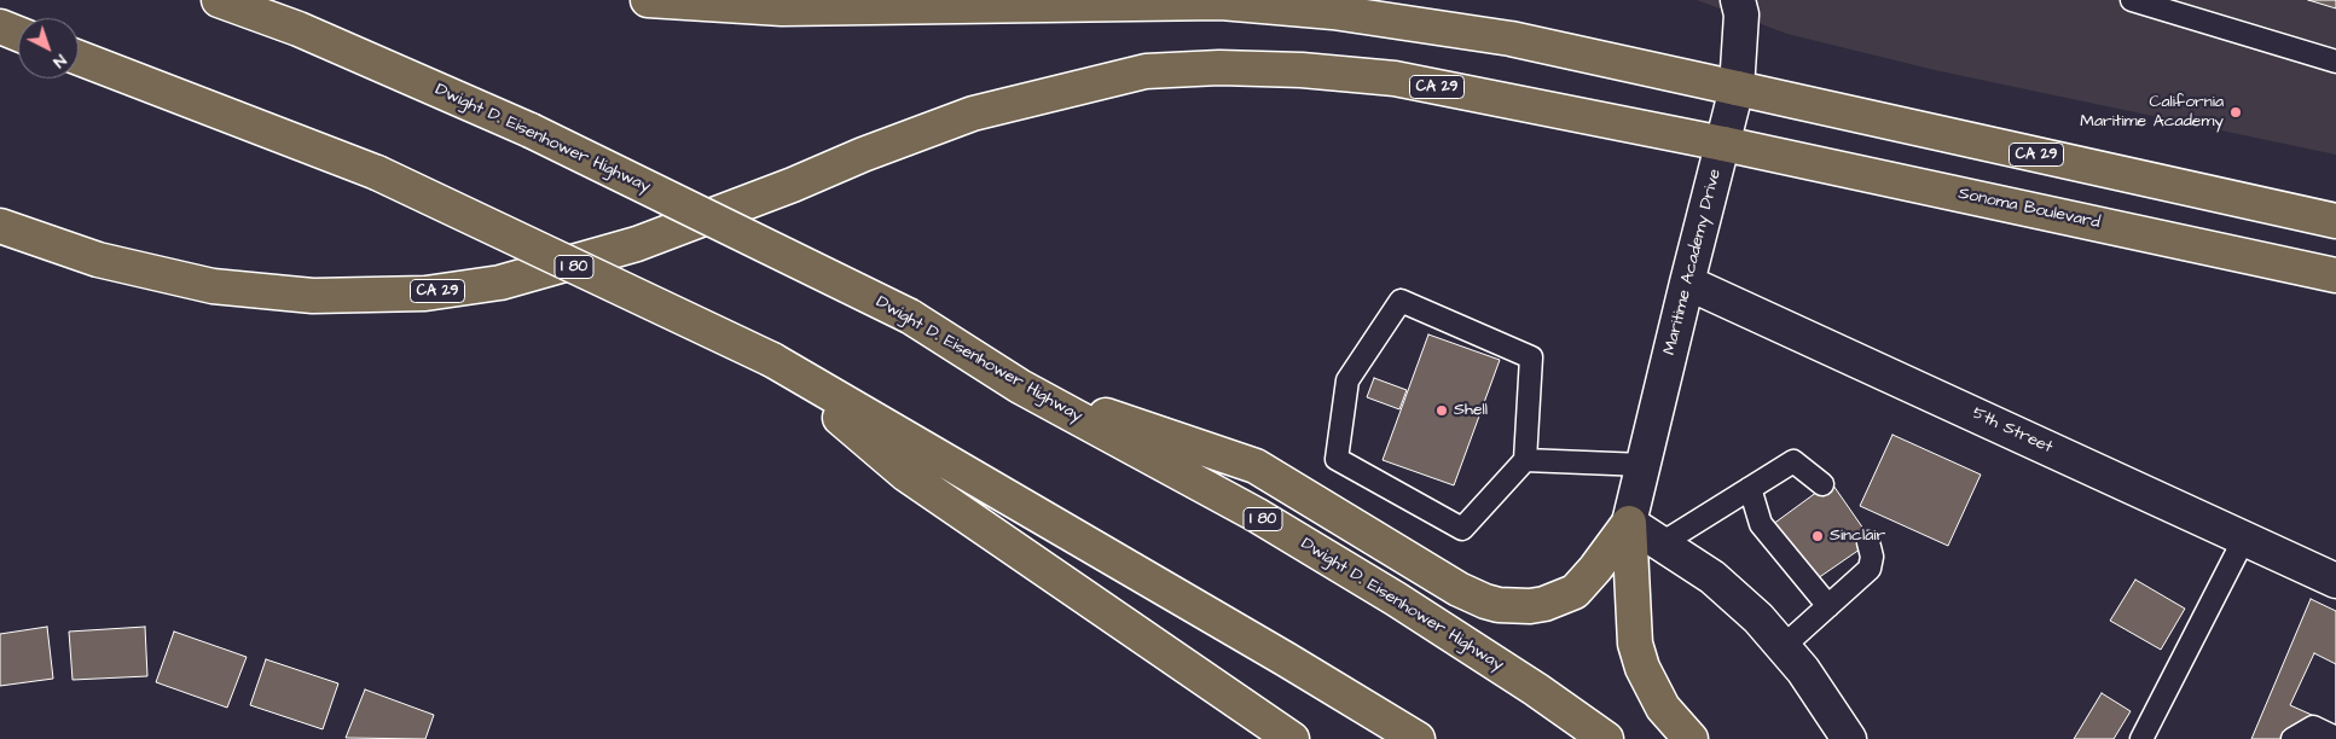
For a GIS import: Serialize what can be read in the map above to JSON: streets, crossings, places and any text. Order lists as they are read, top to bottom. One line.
{"streets":{"main road":["CA 29","Dwight D. Eisenhower Highway","Sonoma Boulevard","I 80"],"street":["Maritime Academy Drive","5th Street"]},"crossings":[["CA 29","Sonoma Boulevard"],["CA 29","Maritime Academy Drive"],["Sonoma Boulevard","Maritime Academy Drive"],["Maritime Academy Drive","5th Street"]],"places":["California Maritime Academy","Shell","Sinclair"],"north":"bottom right"}
